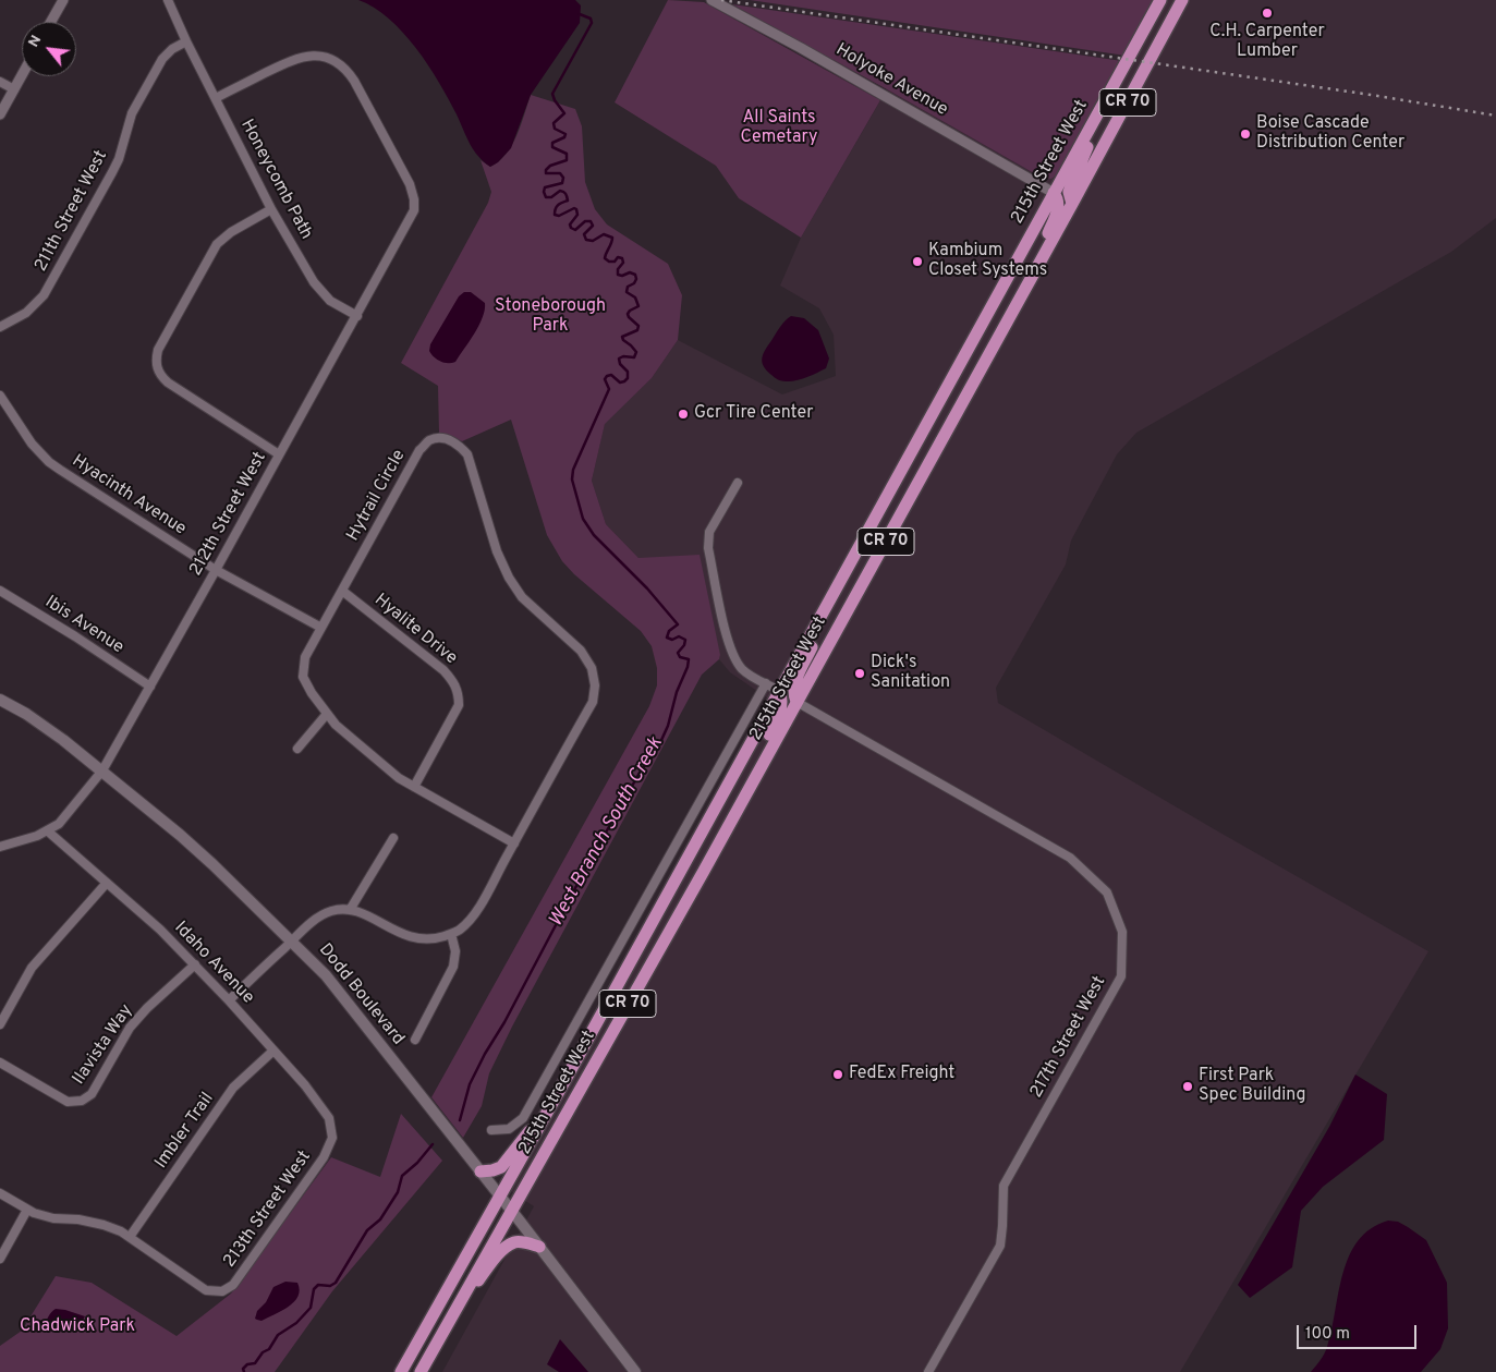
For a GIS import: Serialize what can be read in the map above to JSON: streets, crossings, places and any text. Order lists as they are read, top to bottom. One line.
{"streets":{"main road":["CR 70","215th Street West","Dodd Boulevard"],"street":["Holyoke Avenue","Honeycomb Path","211th Street West","Hyacinth Avenue","Hytrail Circle","212th Street West","Ibis Avenue","Hyalite Drive","Idaho Avenue","217th Street West","Ilavista Way","Imbler Trail","213th Street West"]},"crossings":[["Holyoke Avenue","215th Street West"],["215th Street West","Dodd Boulevard"],["215th Street West","217th Street West"],["Honeycomb Path","211th Street West"],["Honeycomb Path","212th Street West"],["Hyacinth Avenue","Hytrail Circle"],["Hyacinth Avenue","212th Street West"],["Hytrail Circle","Hyalite Drive"],["212th Street West","Ibis Avenue"],["212th Street West","Idaho Avenue"],["212th Street West","Dodd Boulevard"],["Idaho Avenue","Ilavista Way"],["Idaho Avenue","Imbler Trail"],["Idaho Avenue","213th Street West"],["Imbler Trail","213th Street West"]],"water":["West Branch South Creek"],"parks":["All Saints Cemetary","Stoneborough Park","Chadwick Park"],"places":["C.H. Carpenter Lumber","Boise Cascade Distribution Center","Kambium Closet Systems","Gcr Tire Center","Dick's Sanitation","FedEx Freight","First Park Spec Building"],"scale_bar":"100 m","north":"top left"}
